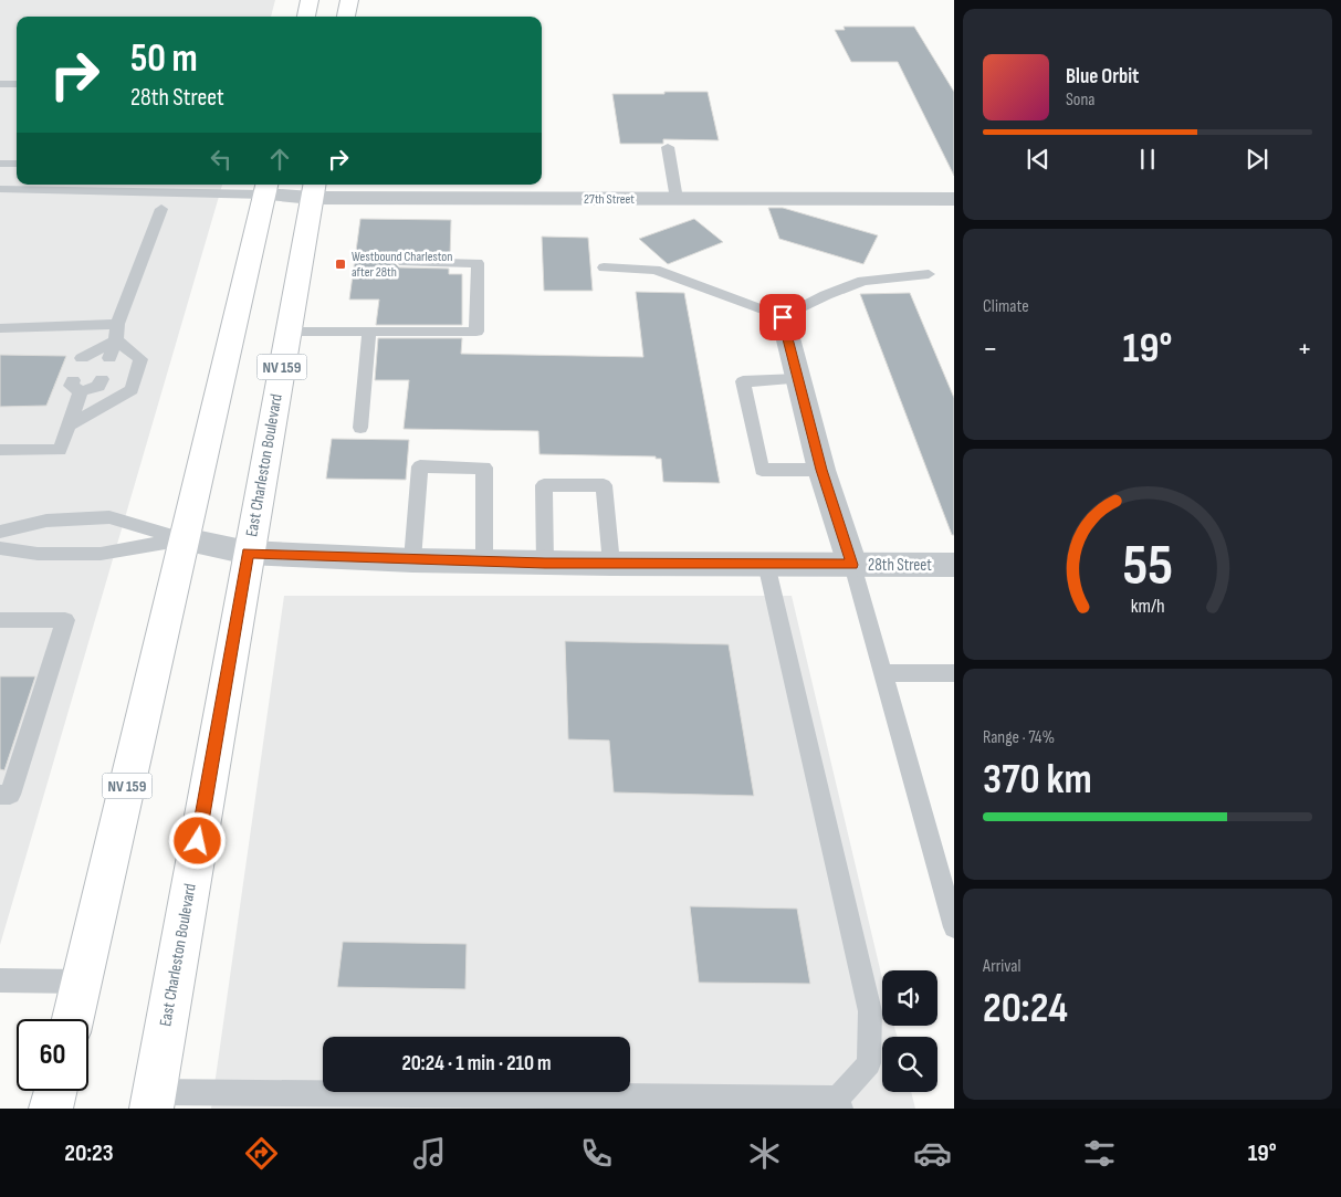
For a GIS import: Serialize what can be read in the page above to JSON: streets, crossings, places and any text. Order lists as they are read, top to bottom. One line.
{"streets":{"main road":["NV 159","East Charleston Boulevard"],"street":["27th Street","28th Street"]},"crossings":[["27th Street","NV 159"],["27th Street","East Charleston Boulevard"],["NV 159","28th Street"],["East Charleston Boulevard","28th Street"]],"places":{"transit":["Westbound Charleston after 28th"]},"page":{"turn":["50 m","28th Street"],"song":["Blue Orbit","Sona"],"tile":["Climate",["Range · 74%","370 km"],["Arrival","20:24"]],"heat":["−","19°","+"],"limit":"60","trip":"20:24 · 1 min · 210 m","tabs":["20:23","19°"],"gauge":["55","km/h"]}}
